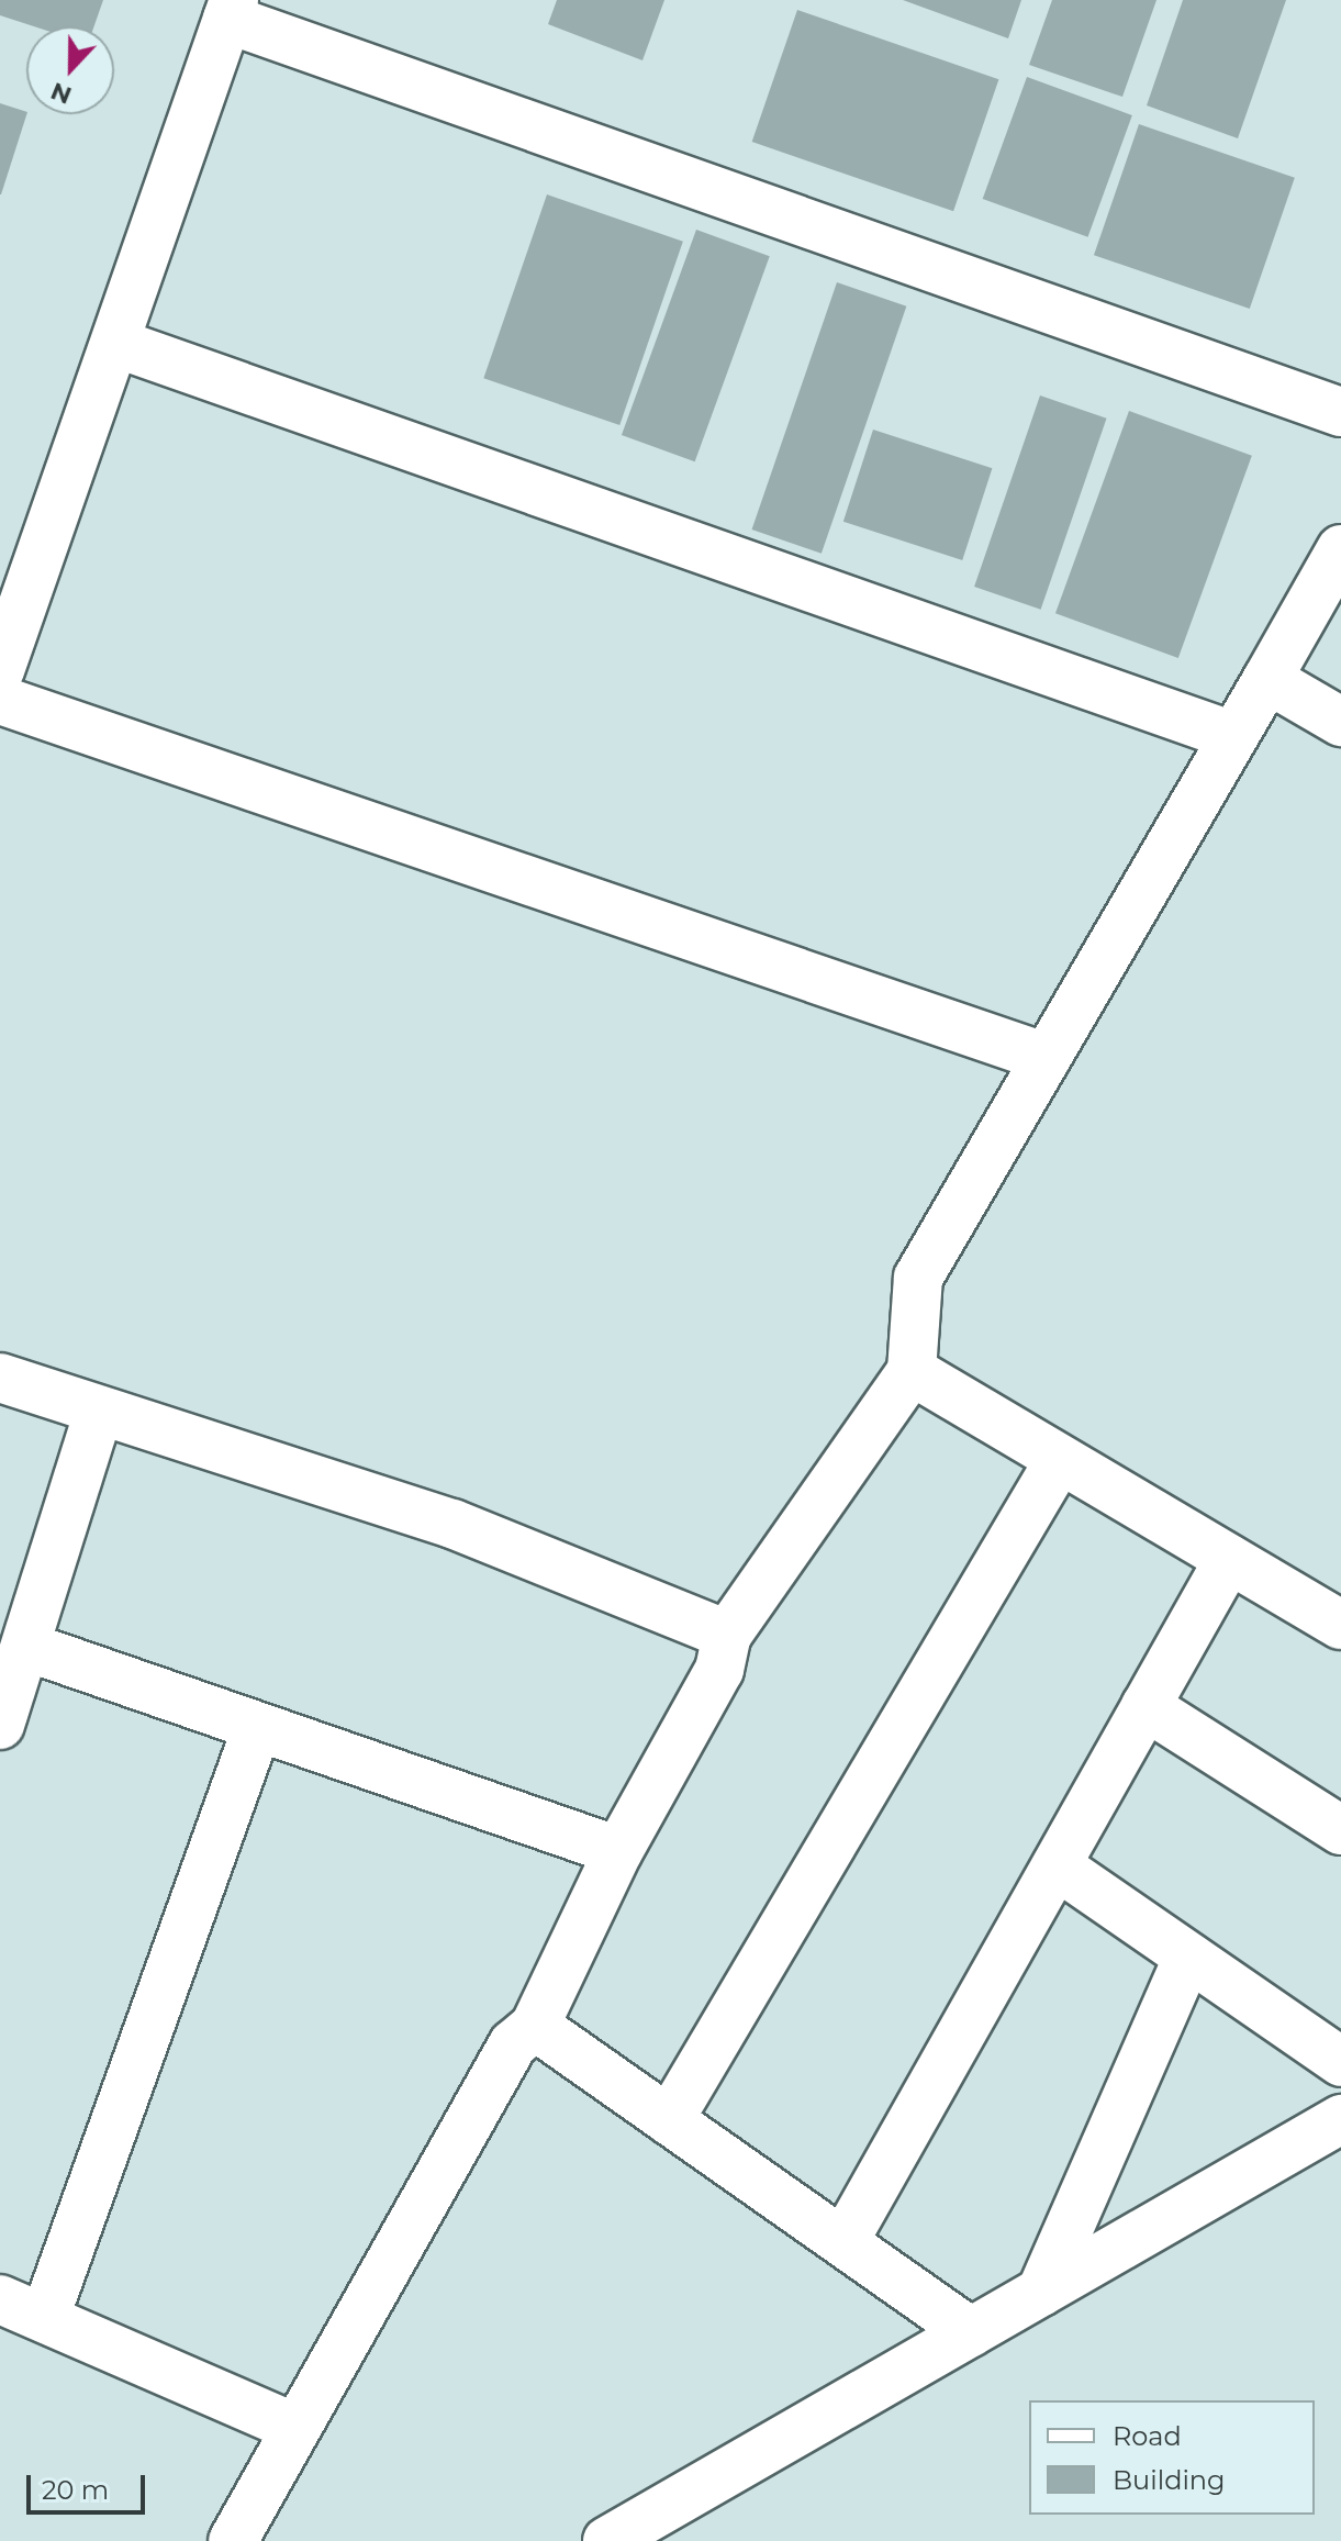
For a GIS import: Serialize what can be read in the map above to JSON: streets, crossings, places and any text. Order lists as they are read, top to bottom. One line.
{"legend":["Road","Building"],"scale_bar":"20 m","north":"bottom"}
